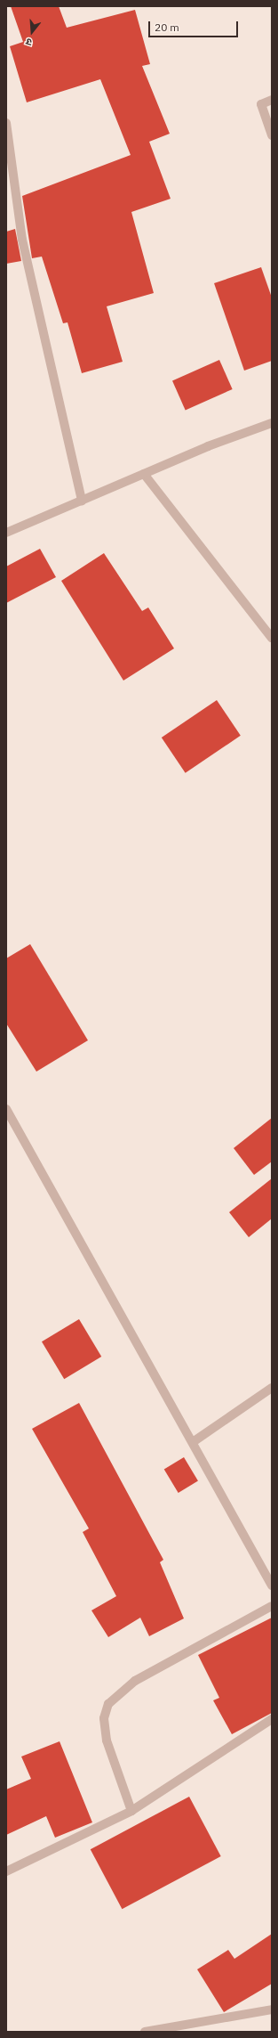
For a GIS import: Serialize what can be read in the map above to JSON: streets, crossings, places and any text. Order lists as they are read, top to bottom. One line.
{"scale_bar":"20 m","north":"bottom"}
